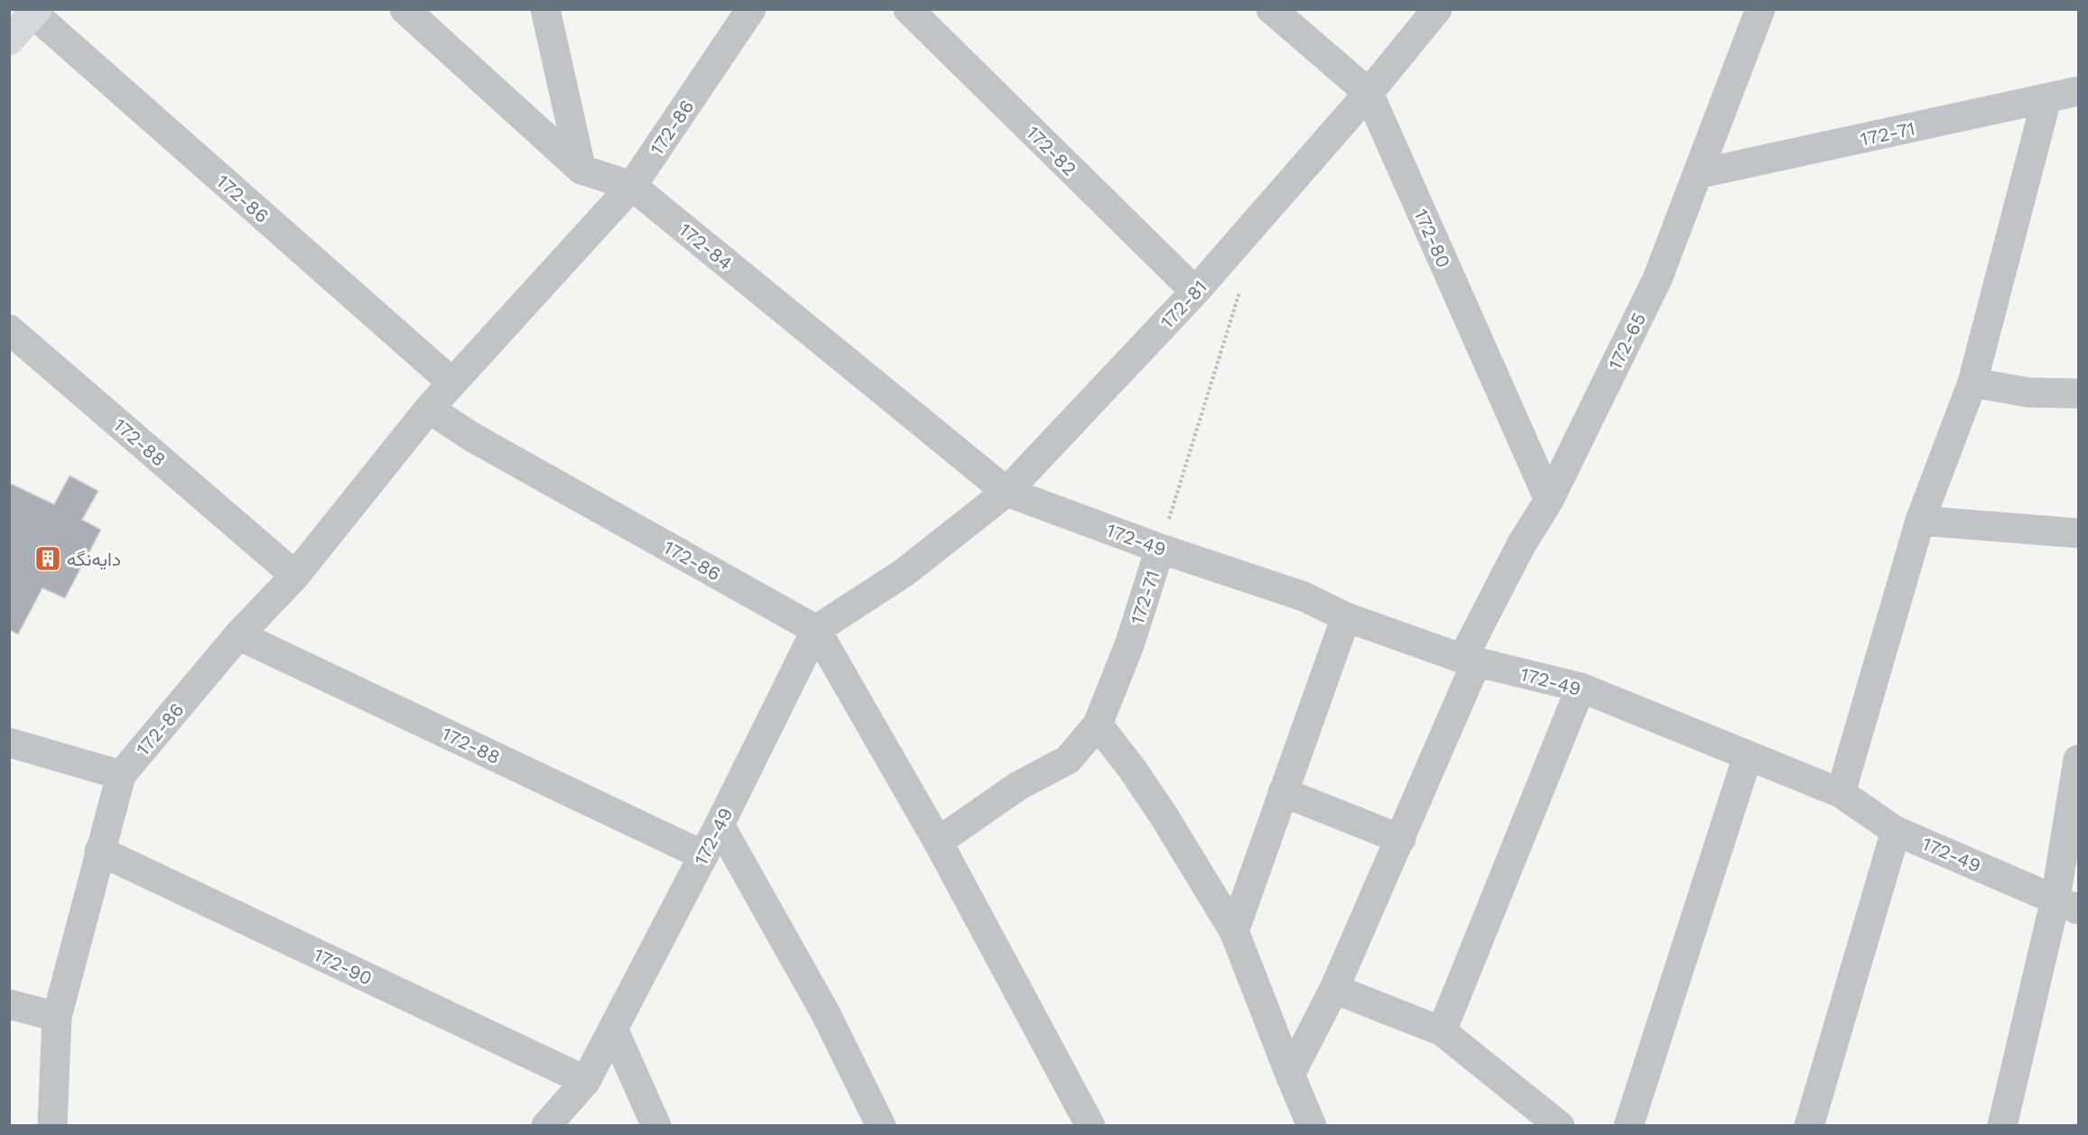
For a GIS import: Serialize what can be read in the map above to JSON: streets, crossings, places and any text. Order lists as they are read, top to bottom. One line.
{"streets":{"street":["172-86","172-71","172-82","172-80","172-84","172-81","172-65","172-88","172-49","172-90"]},"crossings":[["172-86","172-84"],["172-86","172-81"],["172-86","172-88"],["172-86","172-49"],["172-86","172-90"],["172-71","172-65"],["172-71","172-49"],["172-82","172-81"],["172-80","172-81"],["172-80","172-65"],["172-84","172-81"],["172-84","172-49"],["172-81","172-49"],["172-65","172-49"],["172-88","172-49"],["172-49","172-90"]],"places":{"building":["دایەنگە"]}}
